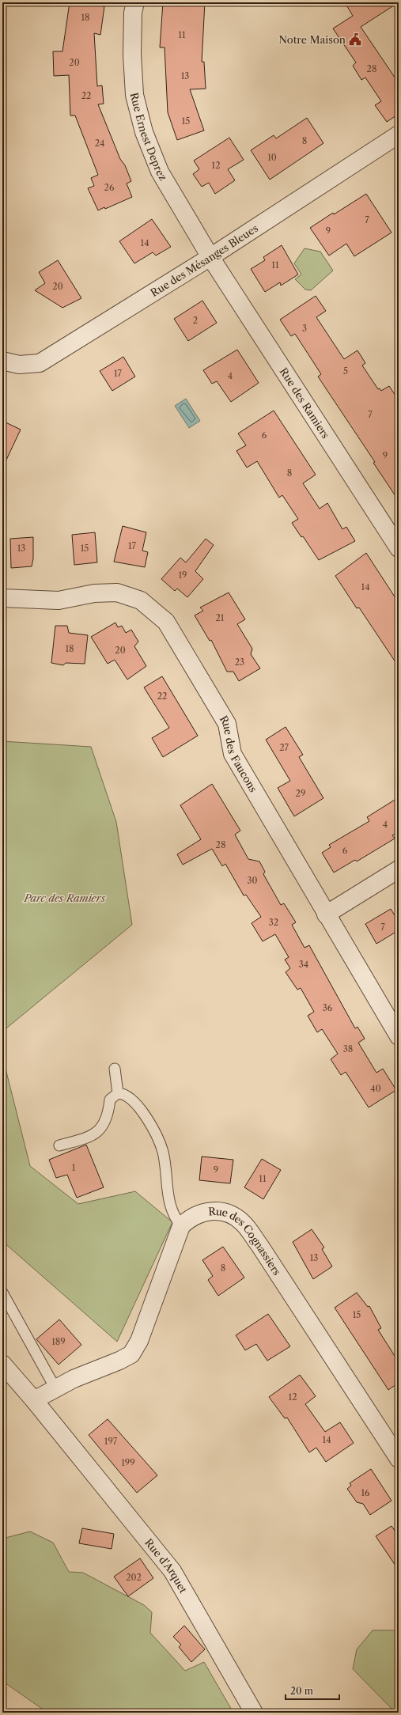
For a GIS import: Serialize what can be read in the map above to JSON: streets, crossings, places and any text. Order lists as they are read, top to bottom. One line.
{"streets":{"street":["Rue Ernest Deprez","Rue des Mésanges Bleues","Rue des Ramiers","Rue des Faucons","Rue des Cognassiers","Rue d'Arquet"]},"crossings":[["Rue Ernest Deprez","Rue des Mésanges Bleues"],["Rue Ernest Deprez","Rue des Ramiers"],["Rue des Mésanges Bleues","Rue des Ramiers"]],"parks":["Parc des Ramiers"],"places":{"public building":["Notre Maison"]},"house_numbers":["18","11","20","28","13","22","15","8","24","10","12","26","7","9","14","11","20","2","3","5","17","4","7","6","9","8","17","13","15","19","14","21","18","20","23","22","27","29","4","28","6","30","32","7","34","36","38","40","1","9","11","13","8","15","189","12","14","197","199","16","202"],"scale_bar":"20 m"}
